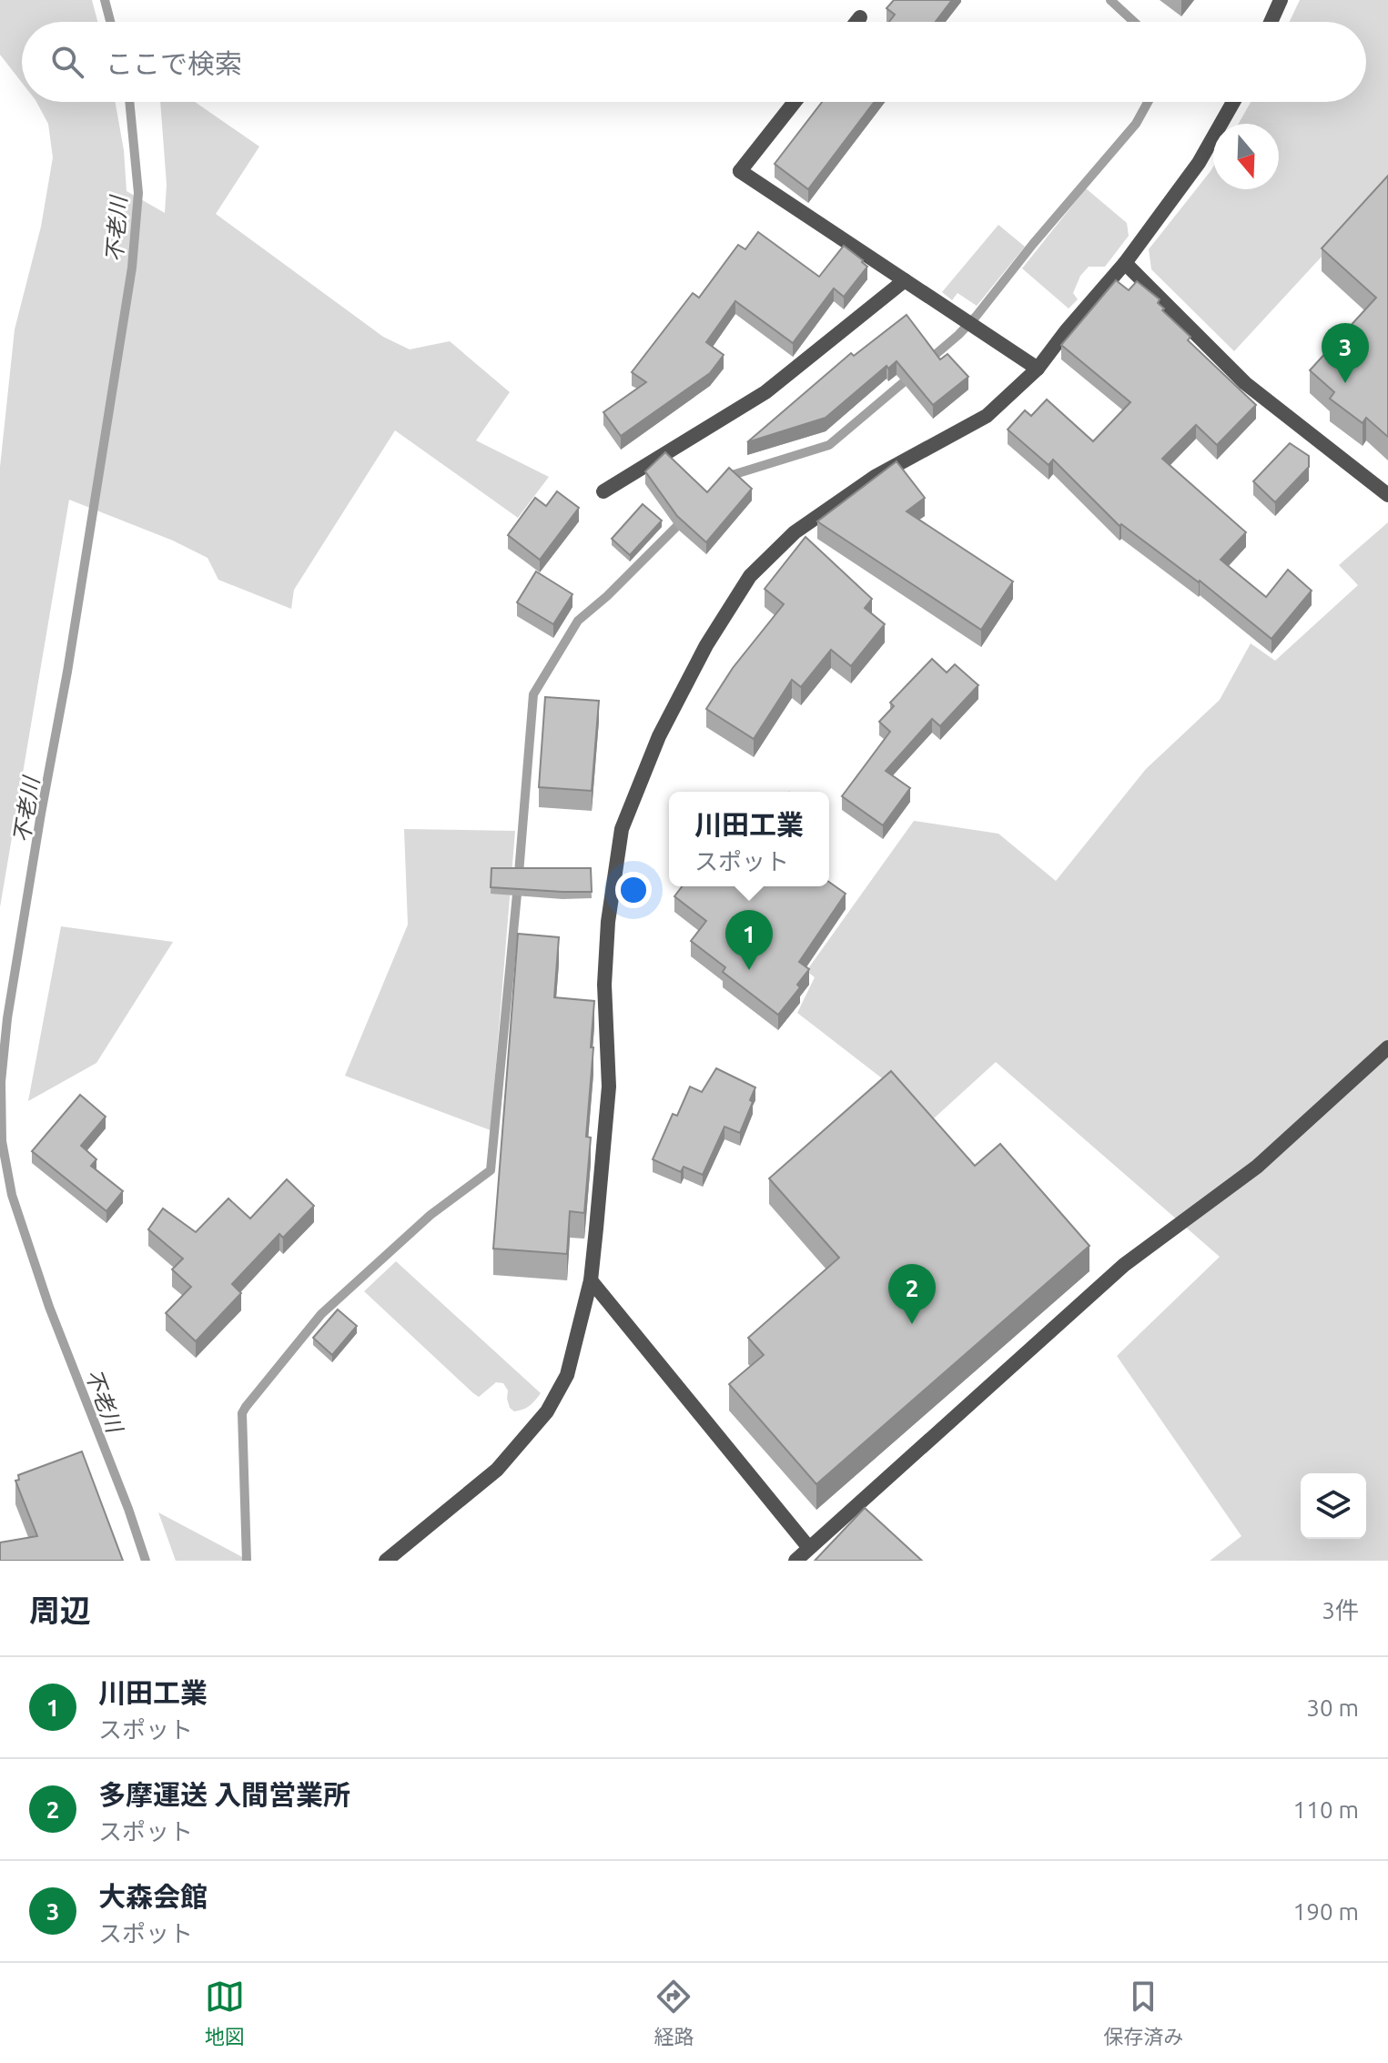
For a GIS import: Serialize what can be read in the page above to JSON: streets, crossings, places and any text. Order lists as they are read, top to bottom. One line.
{"water":["不老川"],"north":"bottom","page":{"search":"ここで検索","pins":["3","1","2"],"popup":["川田工業","スポット"],"heading":["周辺","3件"],"list":[{"mark":"1","name":"川田工業","note":"スポット","value":"30 m"},{"mark":"2","name":"多摩運送 入間営業所","note":"スポット","value":"110 m"},{"mark":"3","name":"大森会館","note":"スポット","value":"190 m"}],"nav":["地図","経路","保存済み"]}}
